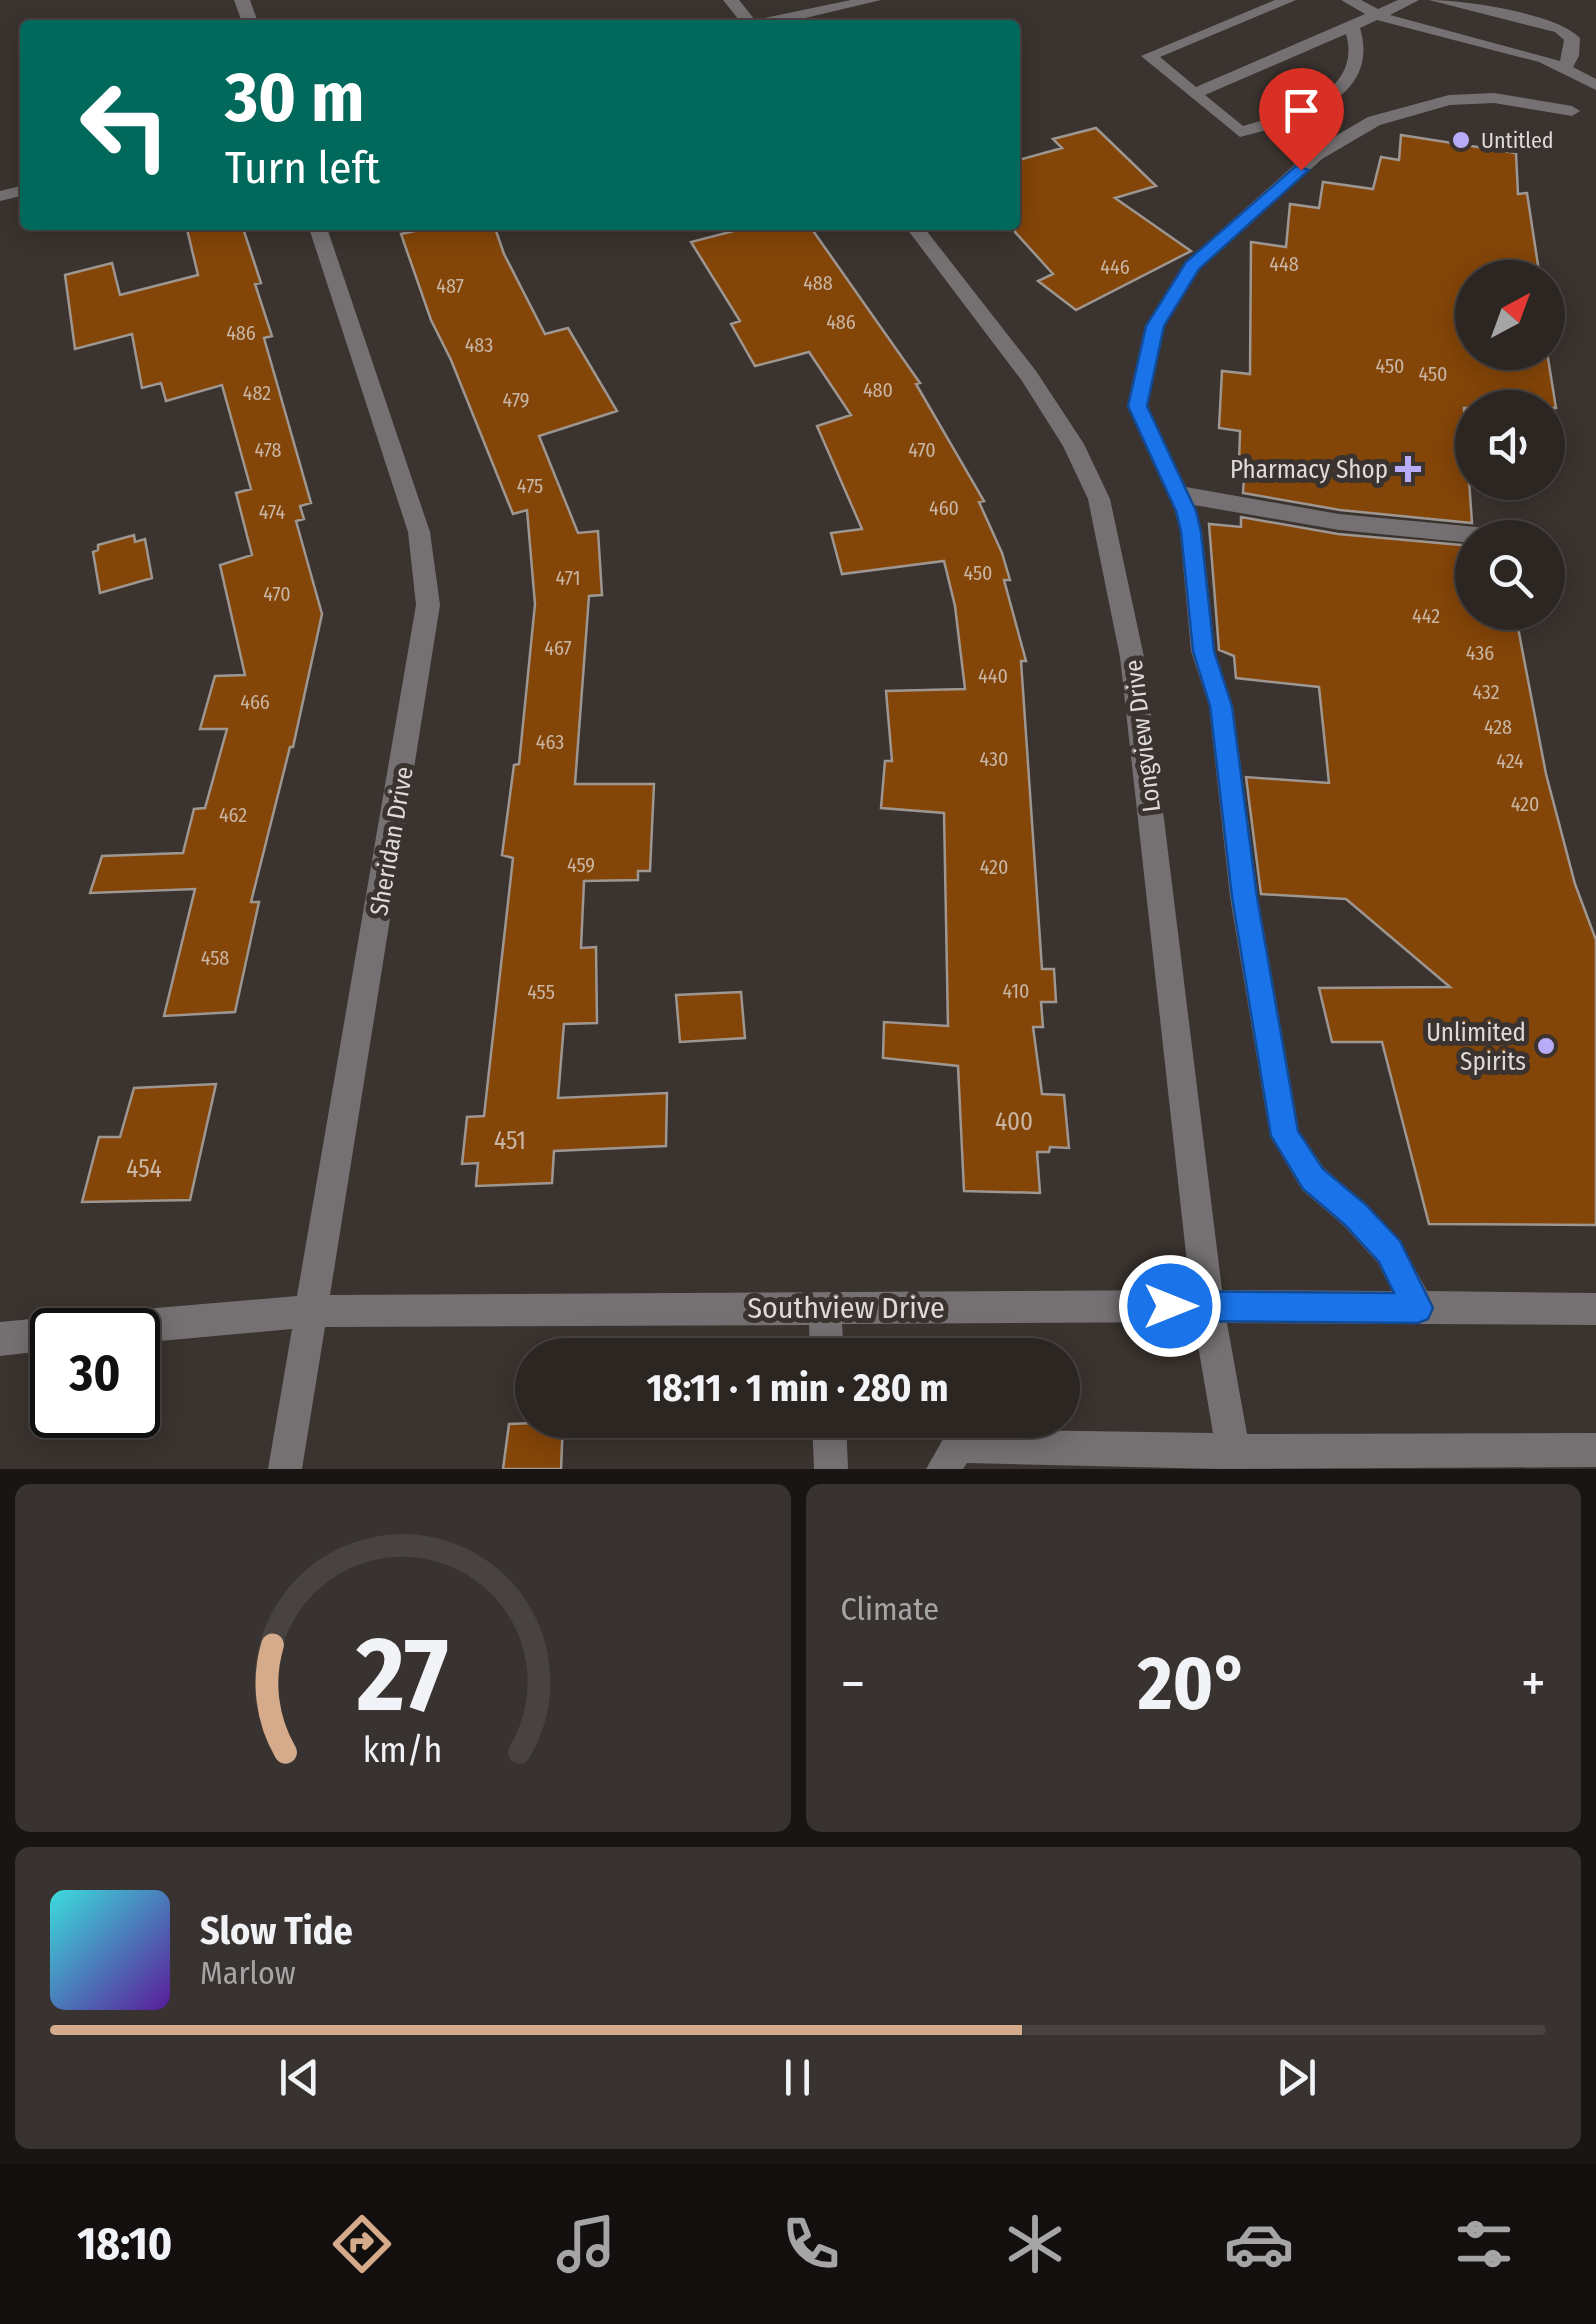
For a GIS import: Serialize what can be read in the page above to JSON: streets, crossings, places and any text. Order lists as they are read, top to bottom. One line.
{"streets":{"street":["Longview Drive","Sheridan Drive","Southview Drive"]},"crossings":[["Longview Drive","Southview Drive"],["Sheridan Drive","Southview Drive"]],"places":{"other":["Untitled","Unlimited Spirits"],"health":["Pharmacy Shop"]},"house_numbers":["448","446","488","487","486","486","483","450","450","480","482","479","478","470","475","460","474","450","471","470","442","467","436","440","432","466","428","463","430","424","420","462","459","420","458","410","455","400","451","454"],"north":"top right","page":{"turn":["30 m","Turn left"],"limit":"30","trip":"18:11 · 1 min · 280 m","tile":"Climate","heat":["−","20°","+"],"song":["Slow Tide","Marlow"],"tabs":"18:10","gauge":["27","km/h"]}}
